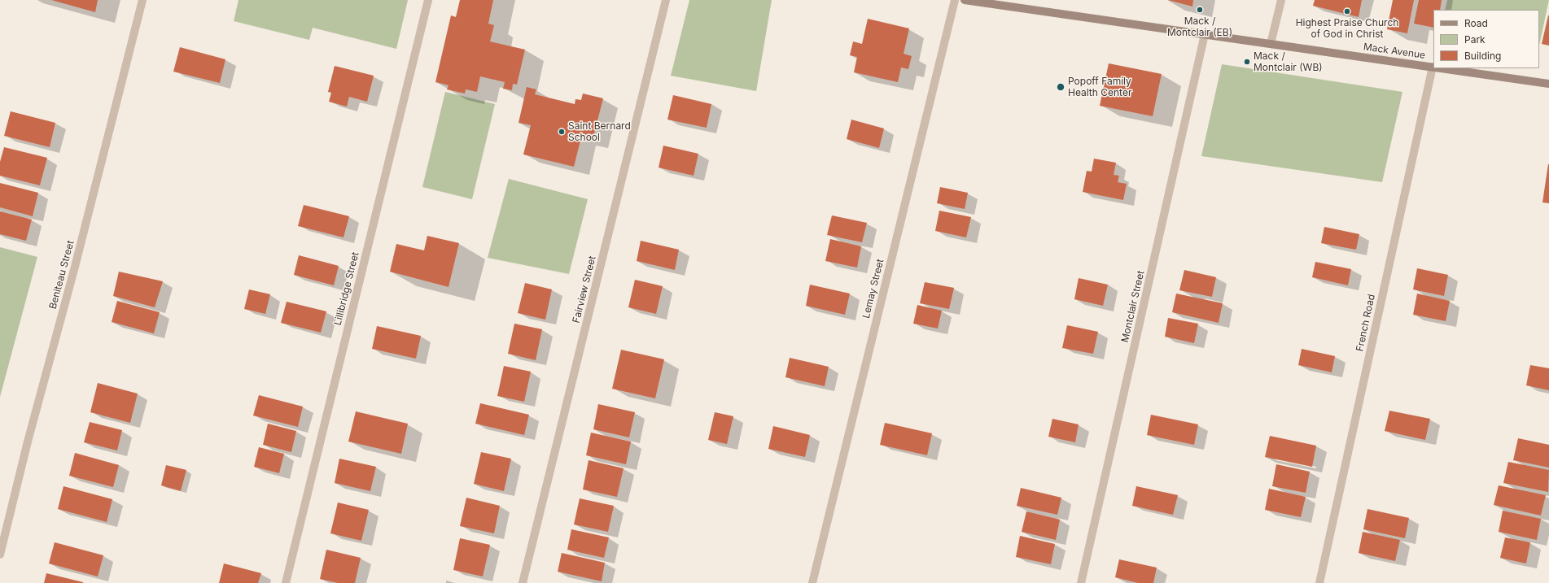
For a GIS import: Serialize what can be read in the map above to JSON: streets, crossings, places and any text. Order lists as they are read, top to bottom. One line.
{"streets":{"main road":["Mack Avenue"],"street":["Beniteau Street","Lillibridge Street","Lemay Street","Fairview Street","Montclair Street","French Road"]},"crossings":[["Mack Avenue","Montclair Street"]],"places":["Mack / Montclair (EB)","Highest Praise Church of God in Christ","Mack / Montclair (WB)","Popoff Family Health Center","Saint Bernard School"],"legend":["Road","Park","Building"]}
